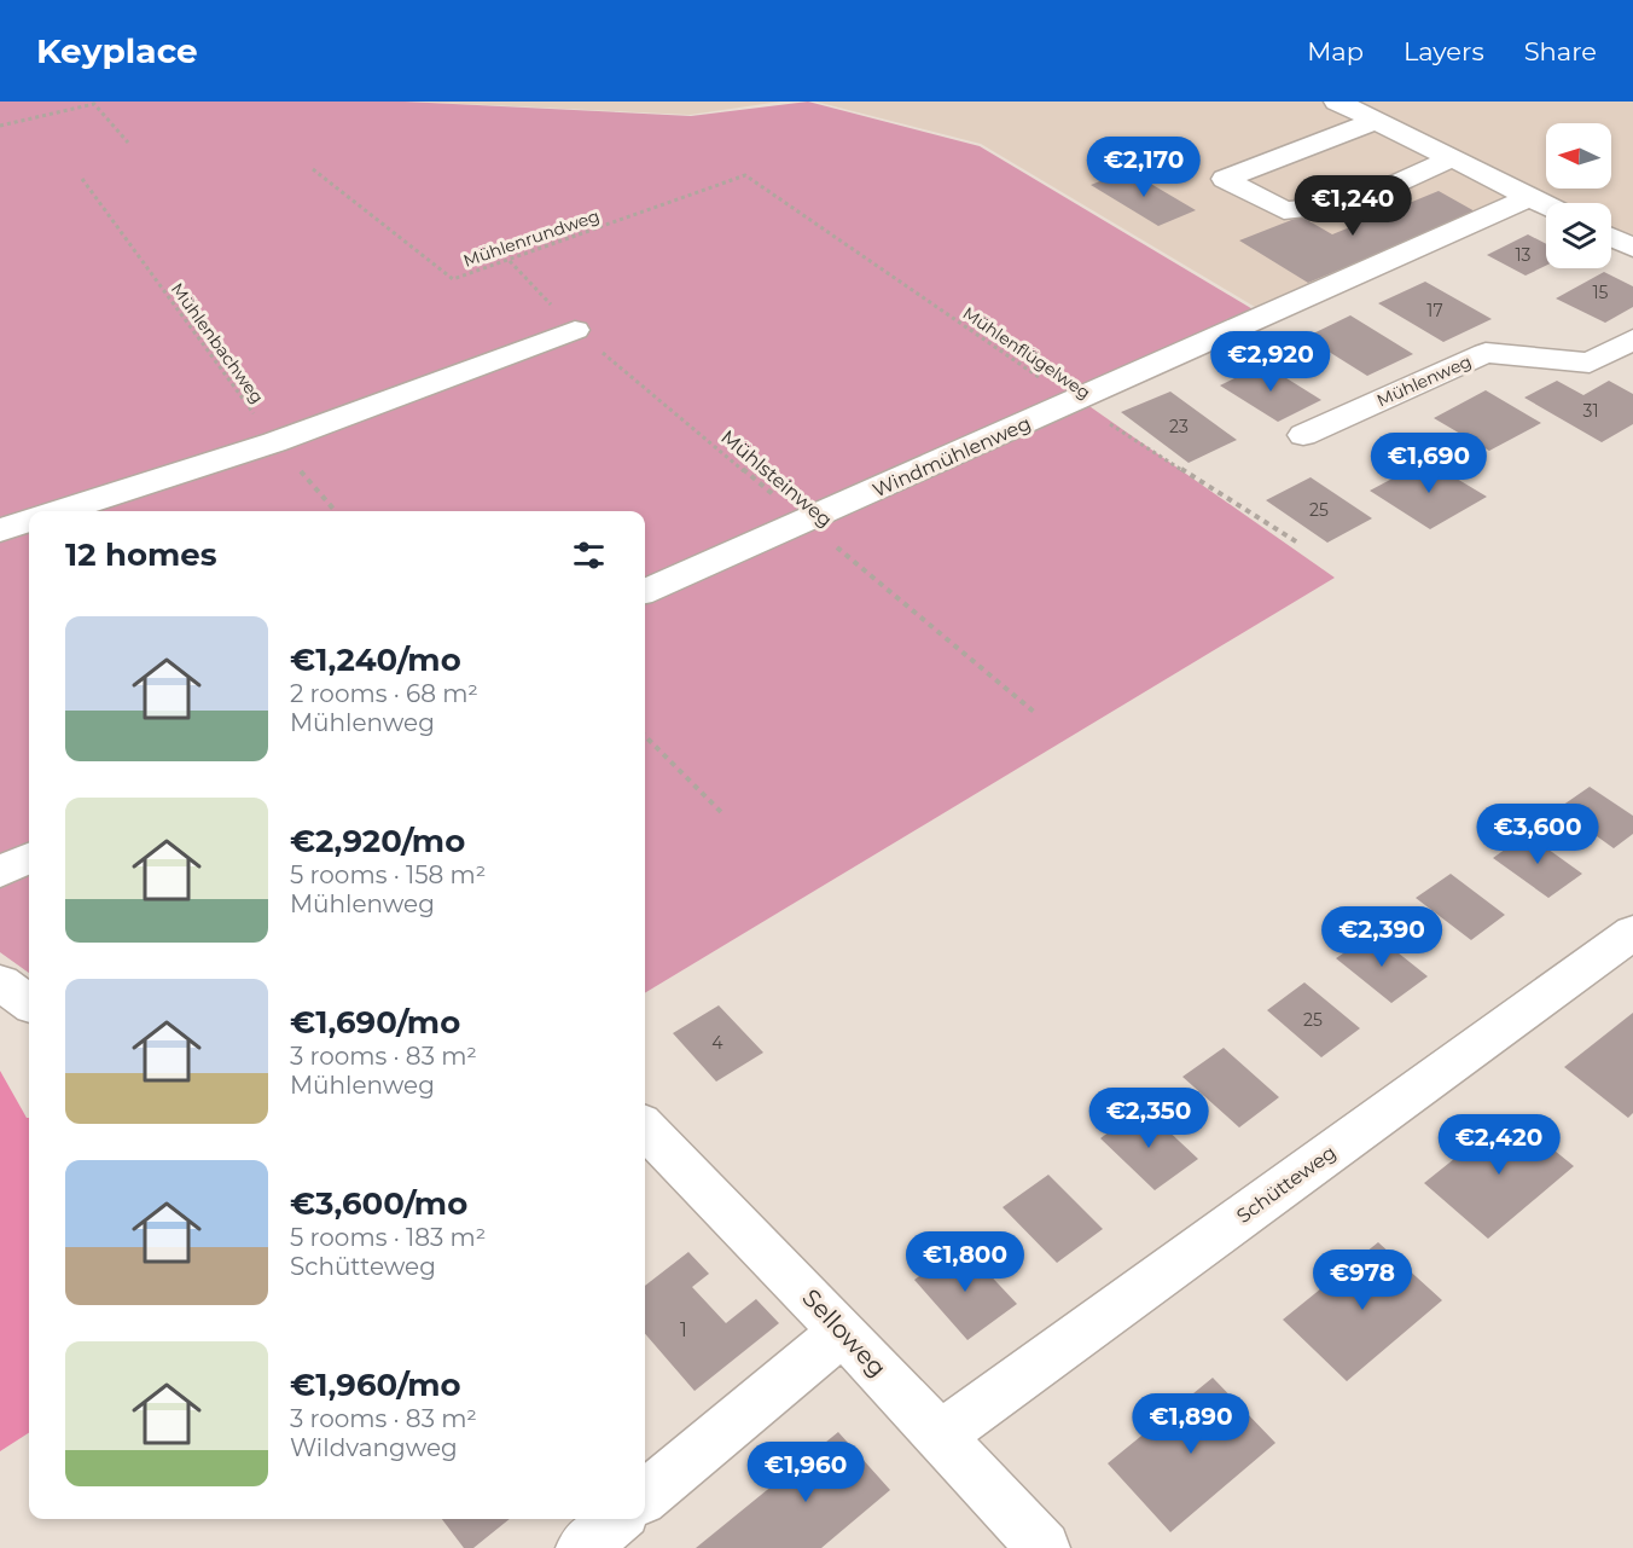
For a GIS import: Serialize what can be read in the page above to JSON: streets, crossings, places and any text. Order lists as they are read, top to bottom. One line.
{"streets":{"street":["Mühlenweg","Windmühlenweg","Schütteweg","Selloweg"],"path":["Mühlenrundweg","Mühlenbachweg","Mühlenflügelweg","Mühlsteinweg"]},"crossings":[["Mühlenrundweg","Mühlenflügelweg"],["Mühlenrundweg","Mühlsteinweg"],["Mühlenflügelweg","Windmühlenweg"],["Windmühlenweg","Mühlsteinweg"],["Schütteweg","Selloweg"]],"house_numbers":["13","15","17","31","23","25","25","4","1"],"north":"left","page":{"header":"Keyplace","nav":["Map","Layers","Share"],"price":["€2,170","€1,240","€2,920","€1,690","€3,600","€2,390","€2,350","€2,420","€1,800","€978","€1,890","€1,960"],"heading":"12 homes","list":[{"name":"€1,240/mo","note":"2 rooms · 68 m² · Mühlenweg"},{"name":"€2,920/mo","note":"5 rooms · 158 m² · Mühlenweg"},{"name":"€1,690/mo","note":"3 rooms · 83 m² · Mühlenweg"},{"name":"€3,600/mo","note":"5 rooms · 183 m² · Schütteweg"},{"name":"€1,960/mo","note":"3 rooms · 83 m² · Wildvangweg"}]}}
